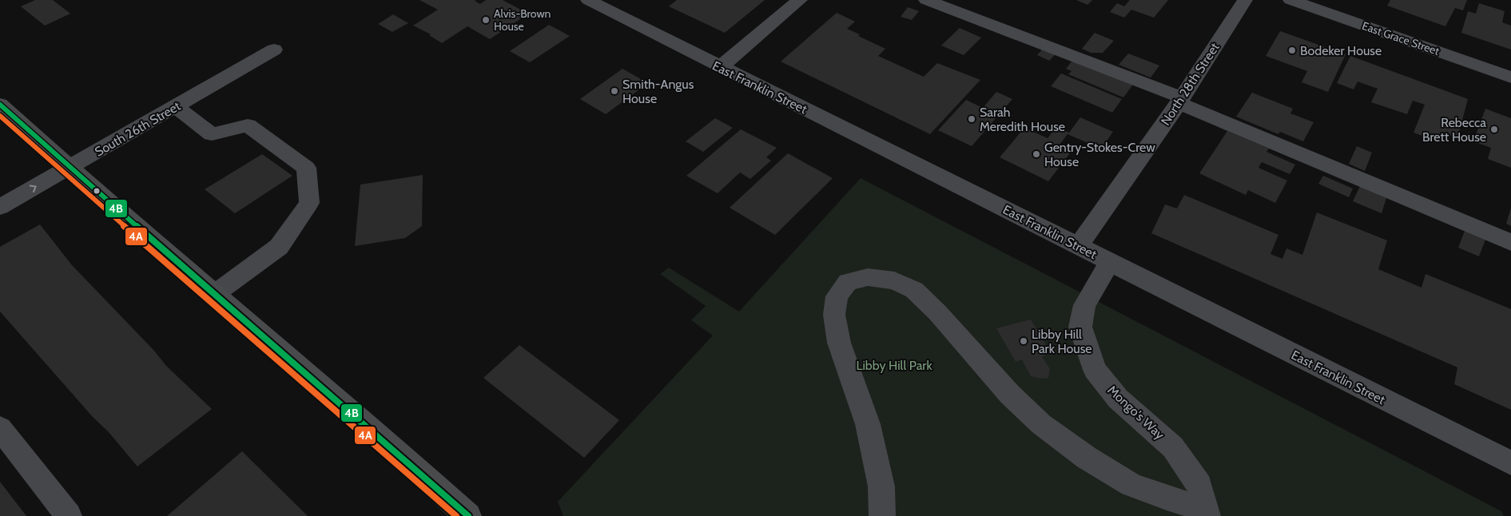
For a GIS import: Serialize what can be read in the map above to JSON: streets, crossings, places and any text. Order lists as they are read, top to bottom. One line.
{"streets":{"street":["East Grace Street","North 28th Street","East Franklin Street","South 26th Street","Mongo's Way"]},"crossings":[["North 28th Street","East Franklin Street"],["East Franklin Street","Mongo's Way"]],"parks":["Libby Hill Park"],"places":["Alvis-Brown House","Bodeker House","Smith-Angus House","Sarah Meredith House","Rebecca Brett House","Gentry-Stokes-Crew House","Libby Hill Park House"],"lines":["transit line 4B","transit line 4A"]}
